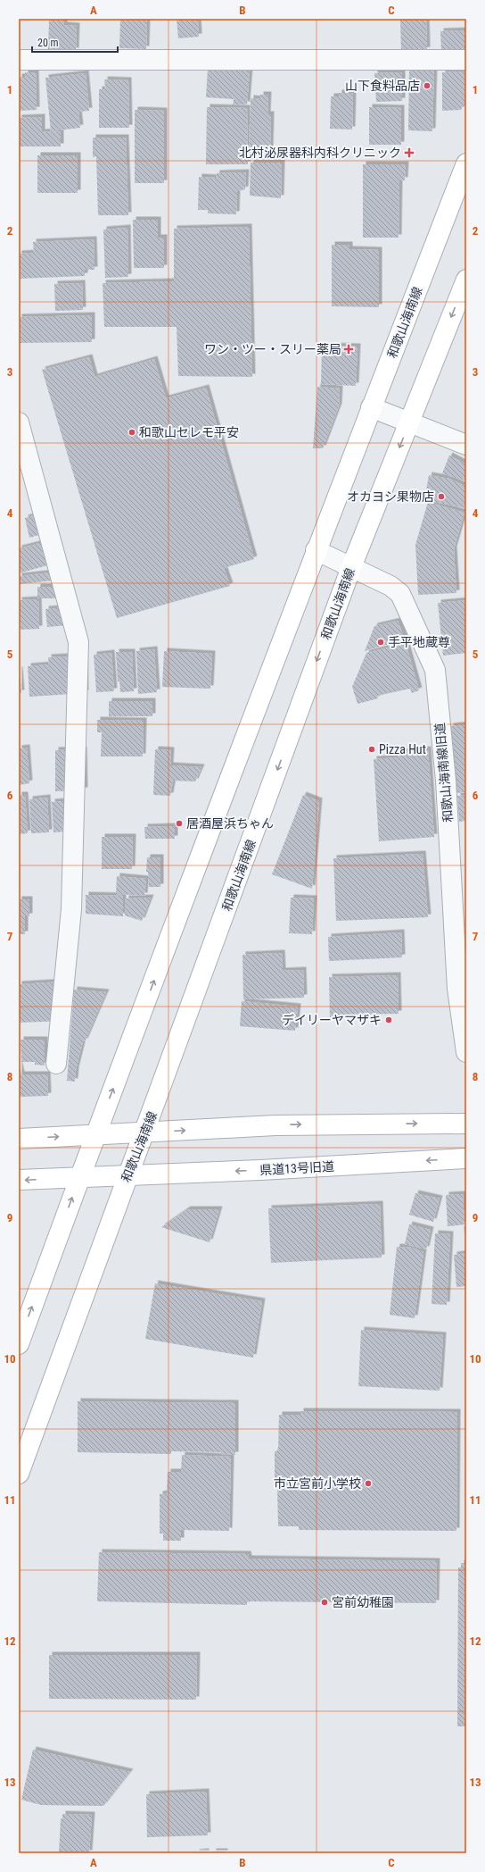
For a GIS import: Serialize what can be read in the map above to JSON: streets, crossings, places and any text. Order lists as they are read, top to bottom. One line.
{"streets":{"main road":["和歌山海南線","県道13号旧道"],"street":["和歌山海南線旧道"]},"crossings":[["和歌山海南線","和歌山海南線旧道"],["和歌山海南線","県道13号旧道"]],"places":{"other":["山下食料品店","和歌山セレモ平安","オカヨシ果物店","手平地蔵尊","Pizza Hut","居酒屋浜ちゃん","デイリーヤマザキ","市立宮前小学校","宮前幼稚園"],"health":["北村泌尿器科内科クリニック","ワン・ツー・スリー薬局"]},"scale_bar":"20 m","grid":{"columns":["A","B","C"],"rows":["1","2","3","4","5","6","7","8","9","10","11","12","13"]}}
